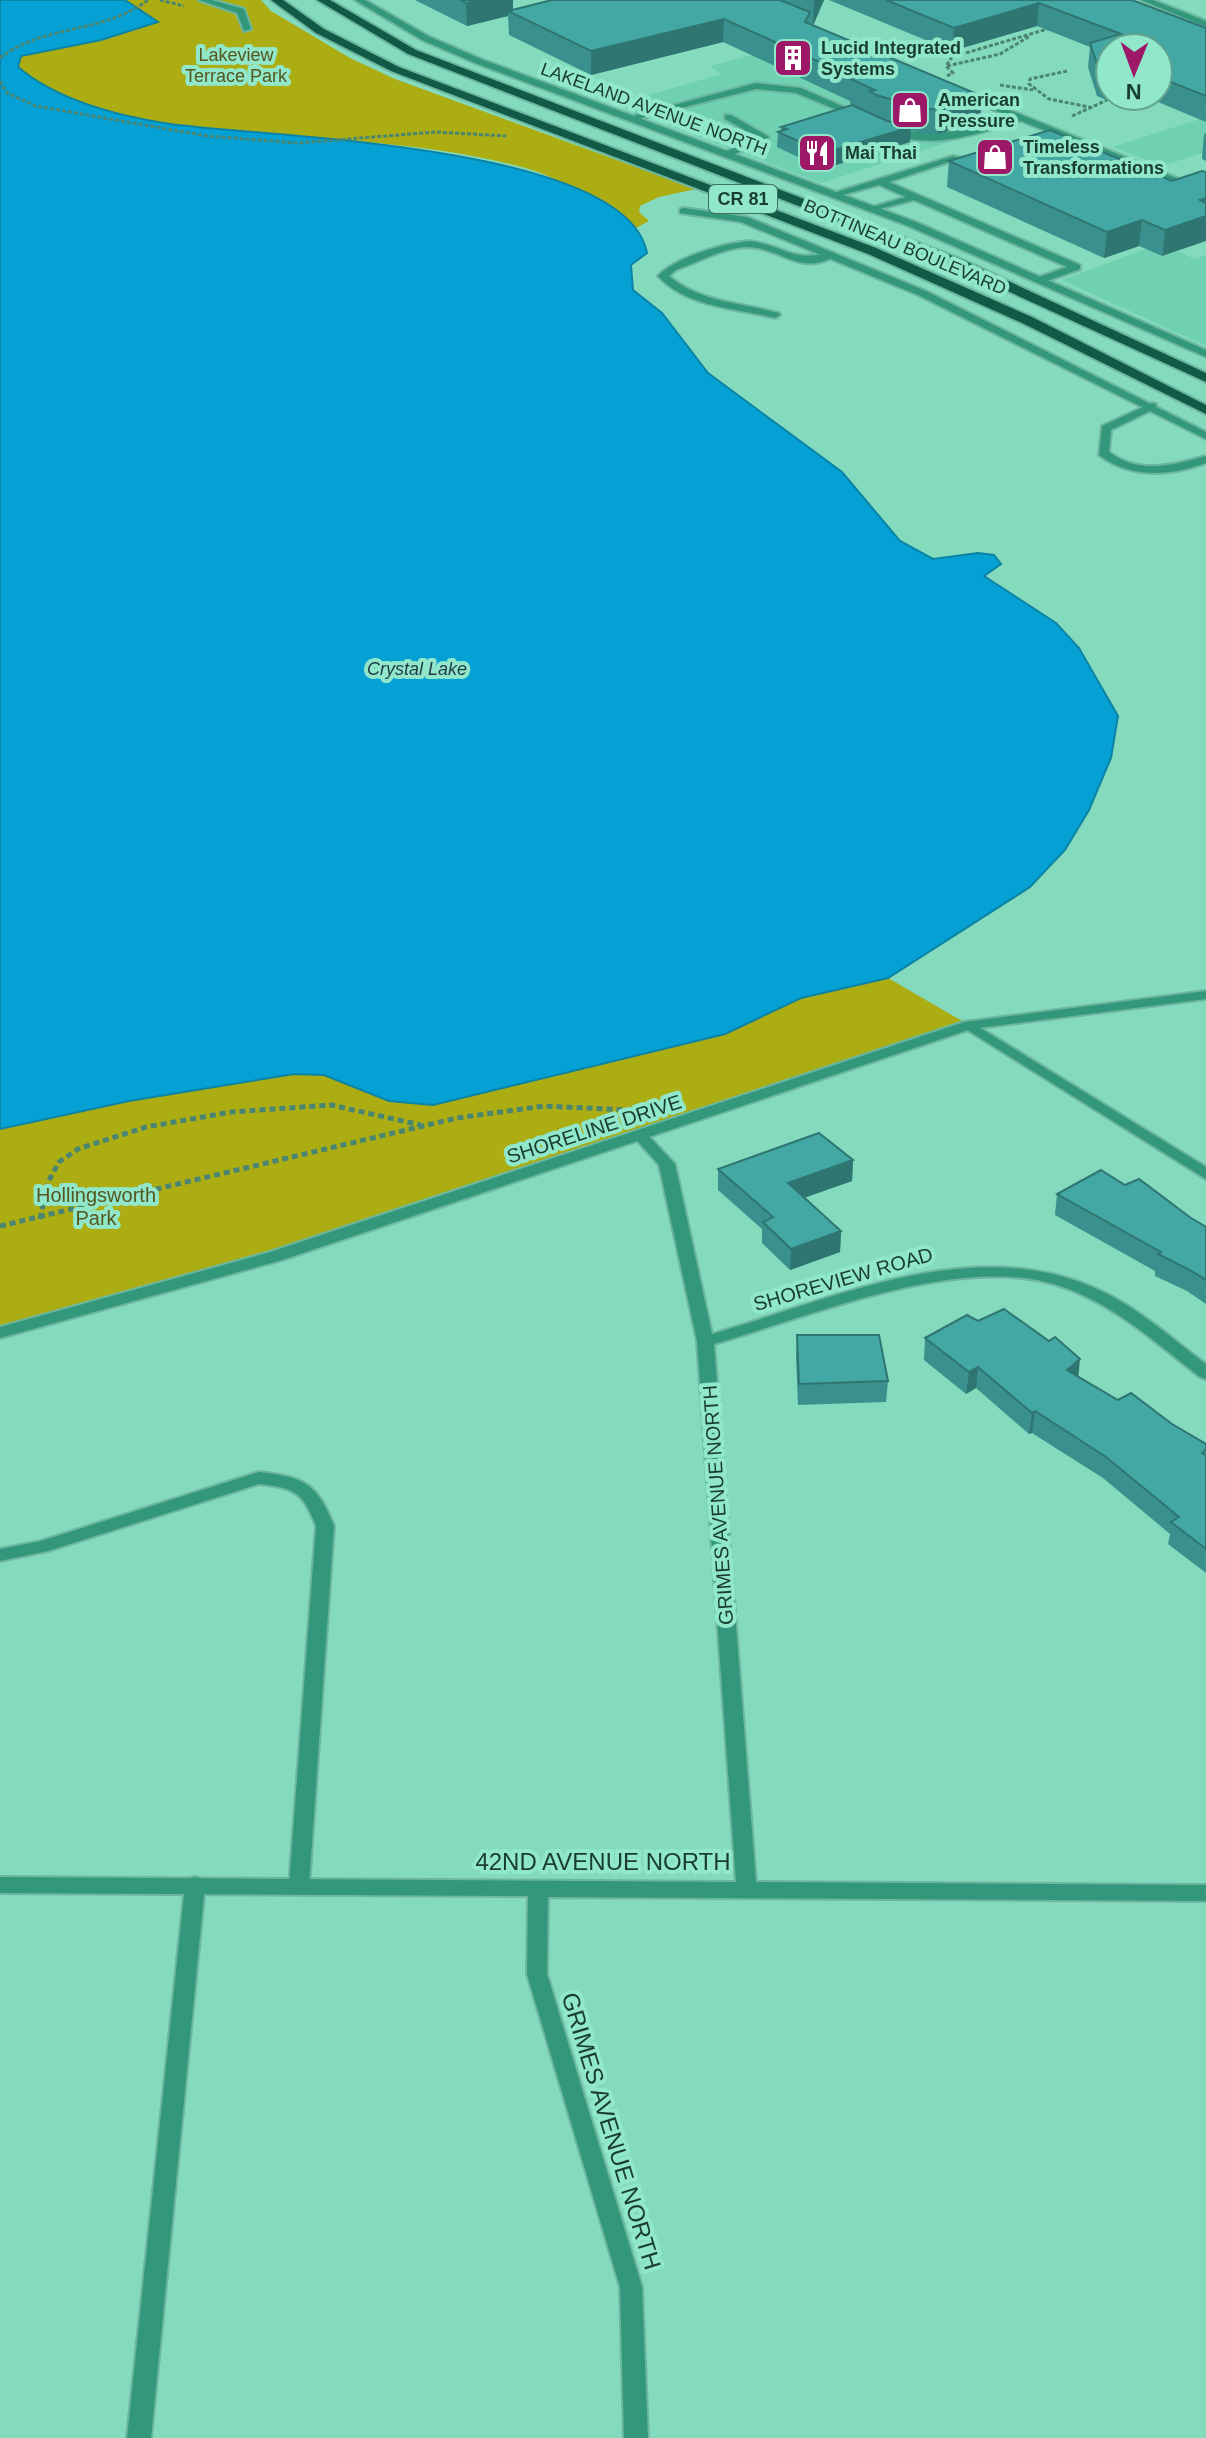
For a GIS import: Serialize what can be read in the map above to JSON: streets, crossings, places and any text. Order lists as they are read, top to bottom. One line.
{"streets":{"main road":["CR 81","BOTTINEAU BOULEVARD"],"street":["LAKELAND AVENUE NORTH","SHORELINE DRIVE","SHOREVIEW ROAD","GRIMES AVENUE NORTH","42ND AVENUE NORTH"]},"crossings":[["SHORELINE DRIVE","GRIMES AVENUE NORTH"],["SHOREVIEW ROAD","GRIMES AVENUE NORTH"],["GRIMES AVENUE NORTH","42ND AVENUE NORTH"]],"water":["Crystal Lake"],"parks":["Lakeview Terrace Park","Hollingsworth Park"],"places":{"building":["Lucid Integrated Systems"],"shop":["American Pressure","Timeless Transformations"],"restaurant":["Mai Thai"]},"north":"bottom"}
